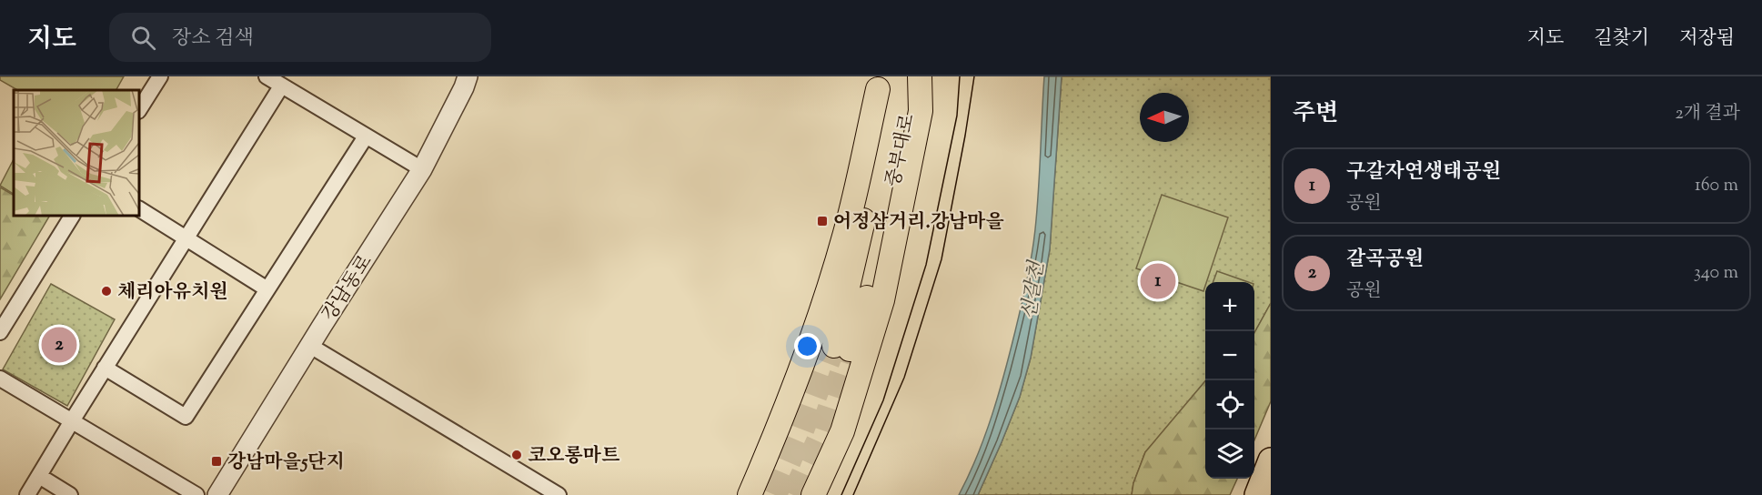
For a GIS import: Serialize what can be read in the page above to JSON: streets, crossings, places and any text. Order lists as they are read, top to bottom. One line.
{"streets":{"main road":["중부대로"],"street":["강남동로"]},"water":["신갈천"],"places":{"transit":["어정삼거리.강남마을","강남마을5단지"],"other":["체리아유치원","코오롱마트"]},"north":"left","page":{"header":"지도","search":"장소 검색","nav":["지도","길찾기","저장됨"],"heading":["주변","2개 결과"],"list":[{"mark":"1","name":"구갈자연생태공원","note":"공원","value":"160 m"},{"mark":"2","name":"갈곡공원","note":"공원","value":"340 m"}],"pins":["1","2"],"map_buttons":["+","−"]}}
